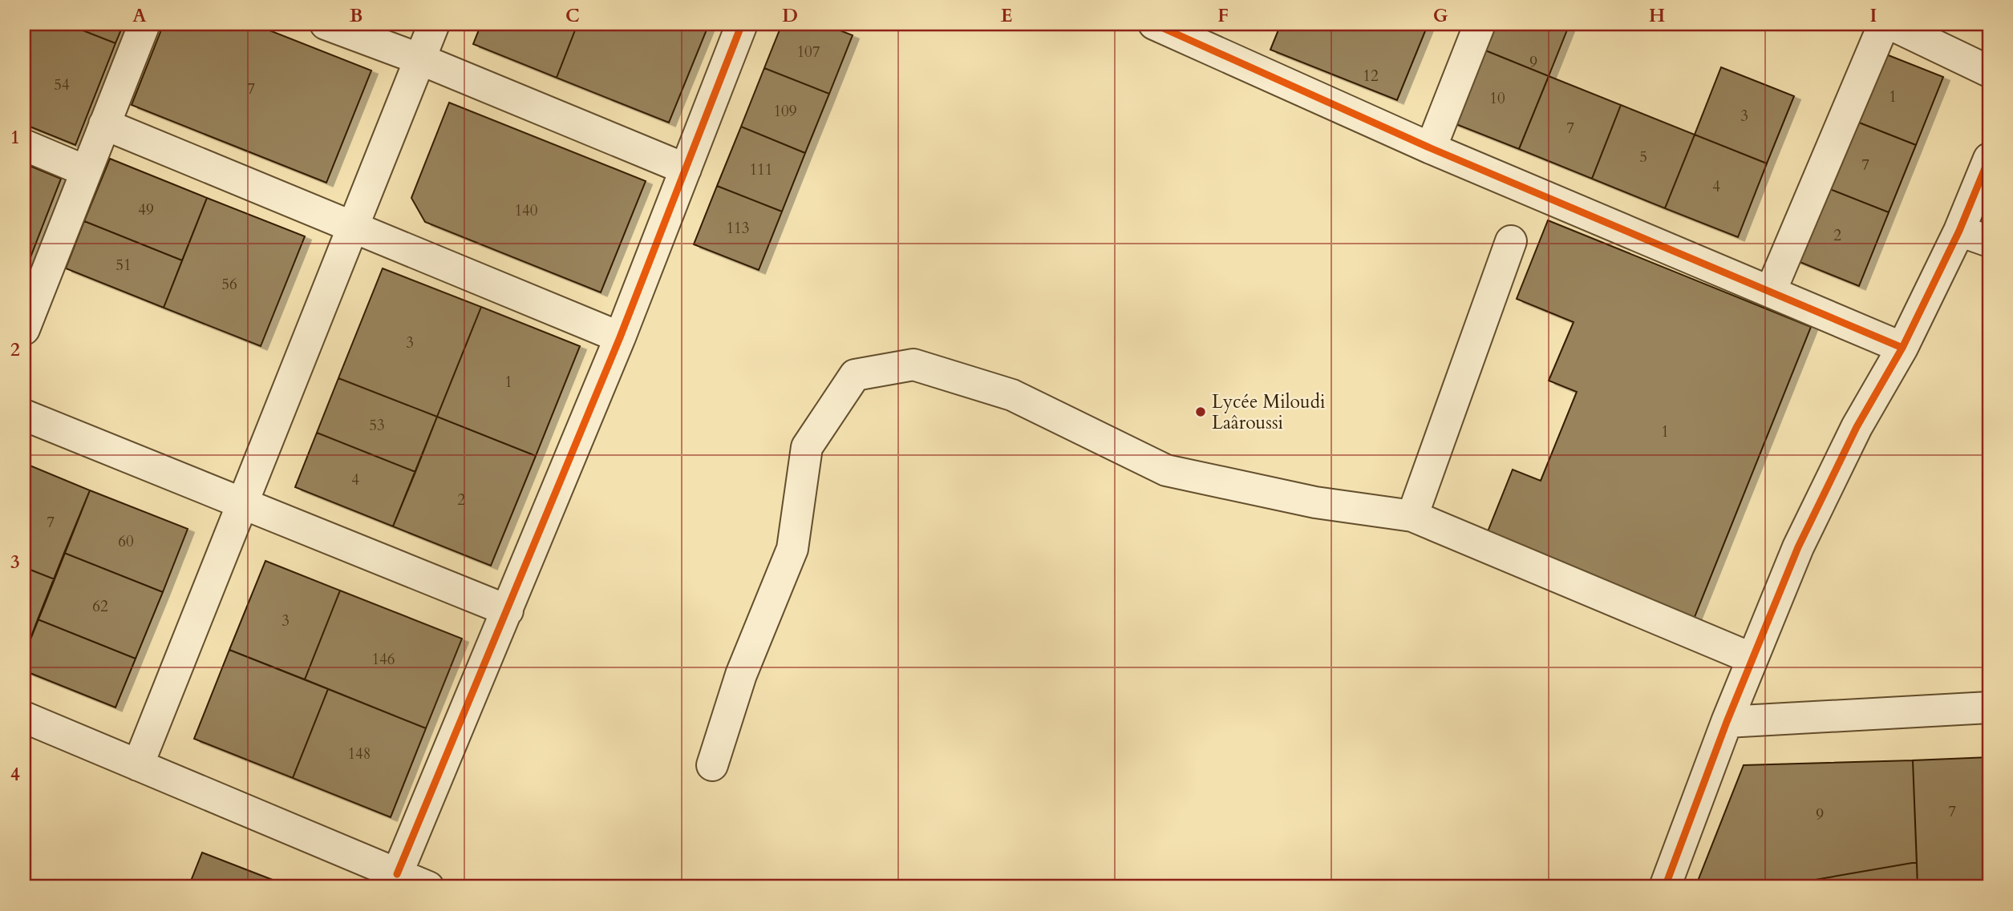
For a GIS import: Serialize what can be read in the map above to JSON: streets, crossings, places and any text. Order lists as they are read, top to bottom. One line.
{"places":["Lycée Miloudi Laâroussi"],"house_numbers":["107","9","12","54","7","1","10","109","3","7","5","7","111","4","49","140","113","2","51","56","3","1","53","1","4","2","7","60","62","3","146","148","7","9"],"grid":{"columns":["A","B","C","D","E","F","G","H","I"],"rows":["1","2","3","4"]}}
